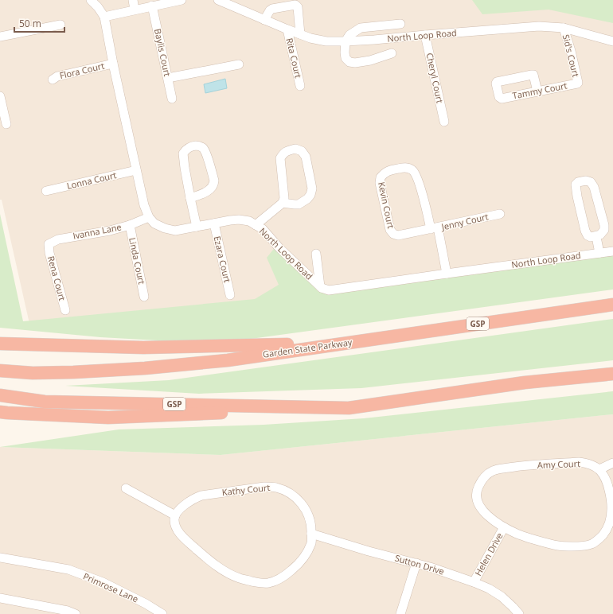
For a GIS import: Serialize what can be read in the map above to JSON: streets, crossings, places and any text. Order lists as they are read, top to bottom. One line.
{"streets":{"highway":["GSP","Garden State Parkway"],"street":["North Loop Road","Baylis Court","Sid's Court","Rita Court","Flora Court","Cheryl Court","Tammy Court","Lonna Court","Kevin Court","Jenny Court","Ivanna Lane","Ezara Court","Linda Court","Rena Court","Amy Court","Kathy Court","Helen Drive","Sutton Drive","Primrose Lane"]},"crossings":[["North Loop Road","Sid's Court"],["North Loop Road","Rita Court"],["North Loop Road","Cheryl Court"],["North Loop Road","Jenny Court"],["North Loop Road","Ivanna Lane"],["North Loop Road","Ezara Court"],["Sid's Court","Tammy Court"],["Kevin Court","Jenny Court"],["Ivanna Lane","Linda Court"],["Ivanna Lane","Rena Court"],["Amy Court","Helen Drive"],["Kathy Court","Sutton Drive"],["Helen Drive","Sutton Drive"]],"scale_bar":"50 m"}
